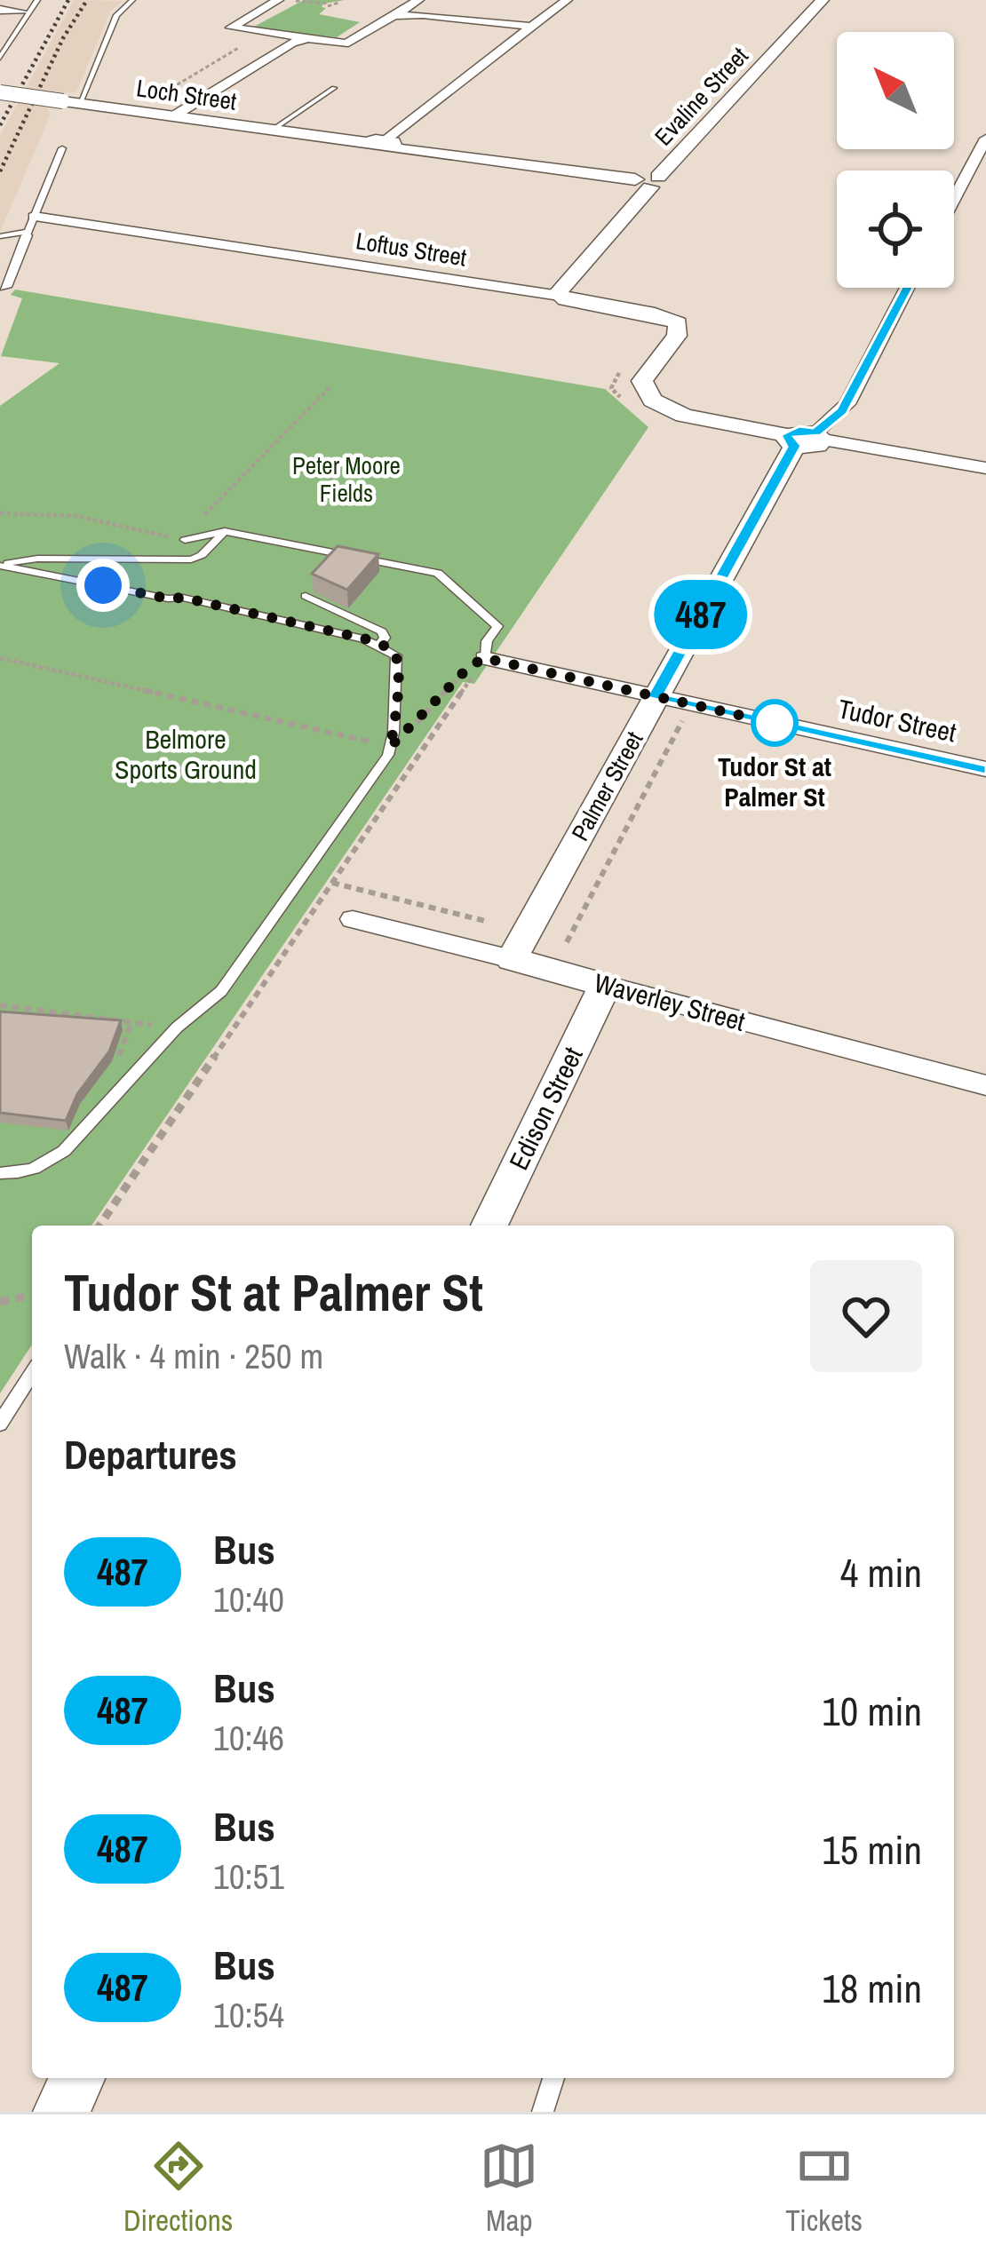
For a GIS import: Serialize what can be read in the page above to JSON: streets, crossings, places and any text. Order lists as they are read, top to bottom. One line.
{"streets":{"street":["Loch Street","Evaline Street","Loftus Street","Tudor Street","Palmer Street","Waverley Street","Edison Street"]},"crossings":[["Evaline Street","Loftus Street"],["Loftus Street","Palmer Street"],["Tudor Street","Palmer Street"],["Palmer Street","Waverley Street"],["Waverley Street","Edison Street"]],"parks":["Peter Moore Fields","Belmore Sports Ground"],"places":["Tudor St at Palmer St"],"lines":["bus line 487"],"north":"top left","page":{"on_map":"487","heading":[["Tudor St at Palmer St","Walk · 4 min · 250 m"],"Departures"],"list":[{"mark":"487","name":"Bus","note":"10:40","value":"4 min"},{"mark":"487","name":"Bus","note":"10:46","value":"10 min"},{"mark":"487","name":"Bus","note":"10:51","value":"15 min"},{"mark":"487","name":"Bus","note":"10:54","value":"18 min"}],"tabs":["Directions","Map","Tickets"]}}
